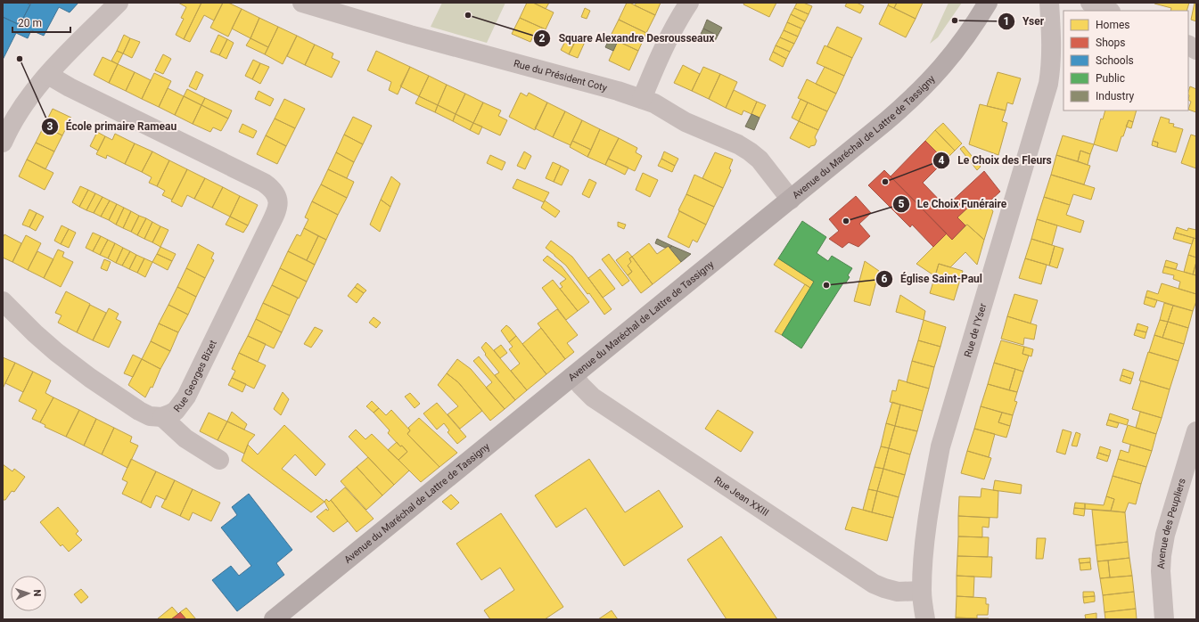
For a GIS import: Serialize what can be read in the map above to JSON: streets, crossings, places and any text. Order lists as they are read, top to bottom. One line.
{"streets":{"main road":["Avenue du Maréchal de Lattre de Tassigny"],"street":["Rue du Président Coty","Rue de l'Yser","Rue Georges Bizet","Rue Jean XXIII","Avenue des Peupliers"]},"crossings":[["Rue du Président Coty","Avenue du Maréchal de Lattre de Tassigny"],["Avenue du Maréchal de Lattre de Tassigny","Rue Jean XXIII"],["Rue de l'Yser","Rue Jean XXIII"]],"places":["Square Alexandre Desrousseaux","Yser","École primaire Rameau","Le Choix des Fleurs","Le Choix Funéraire","Église Saint-Paul"],"legend":["Homes","Shops","Schools","Public","Industry"],"scale_bar":"20 m","north":"right"}
